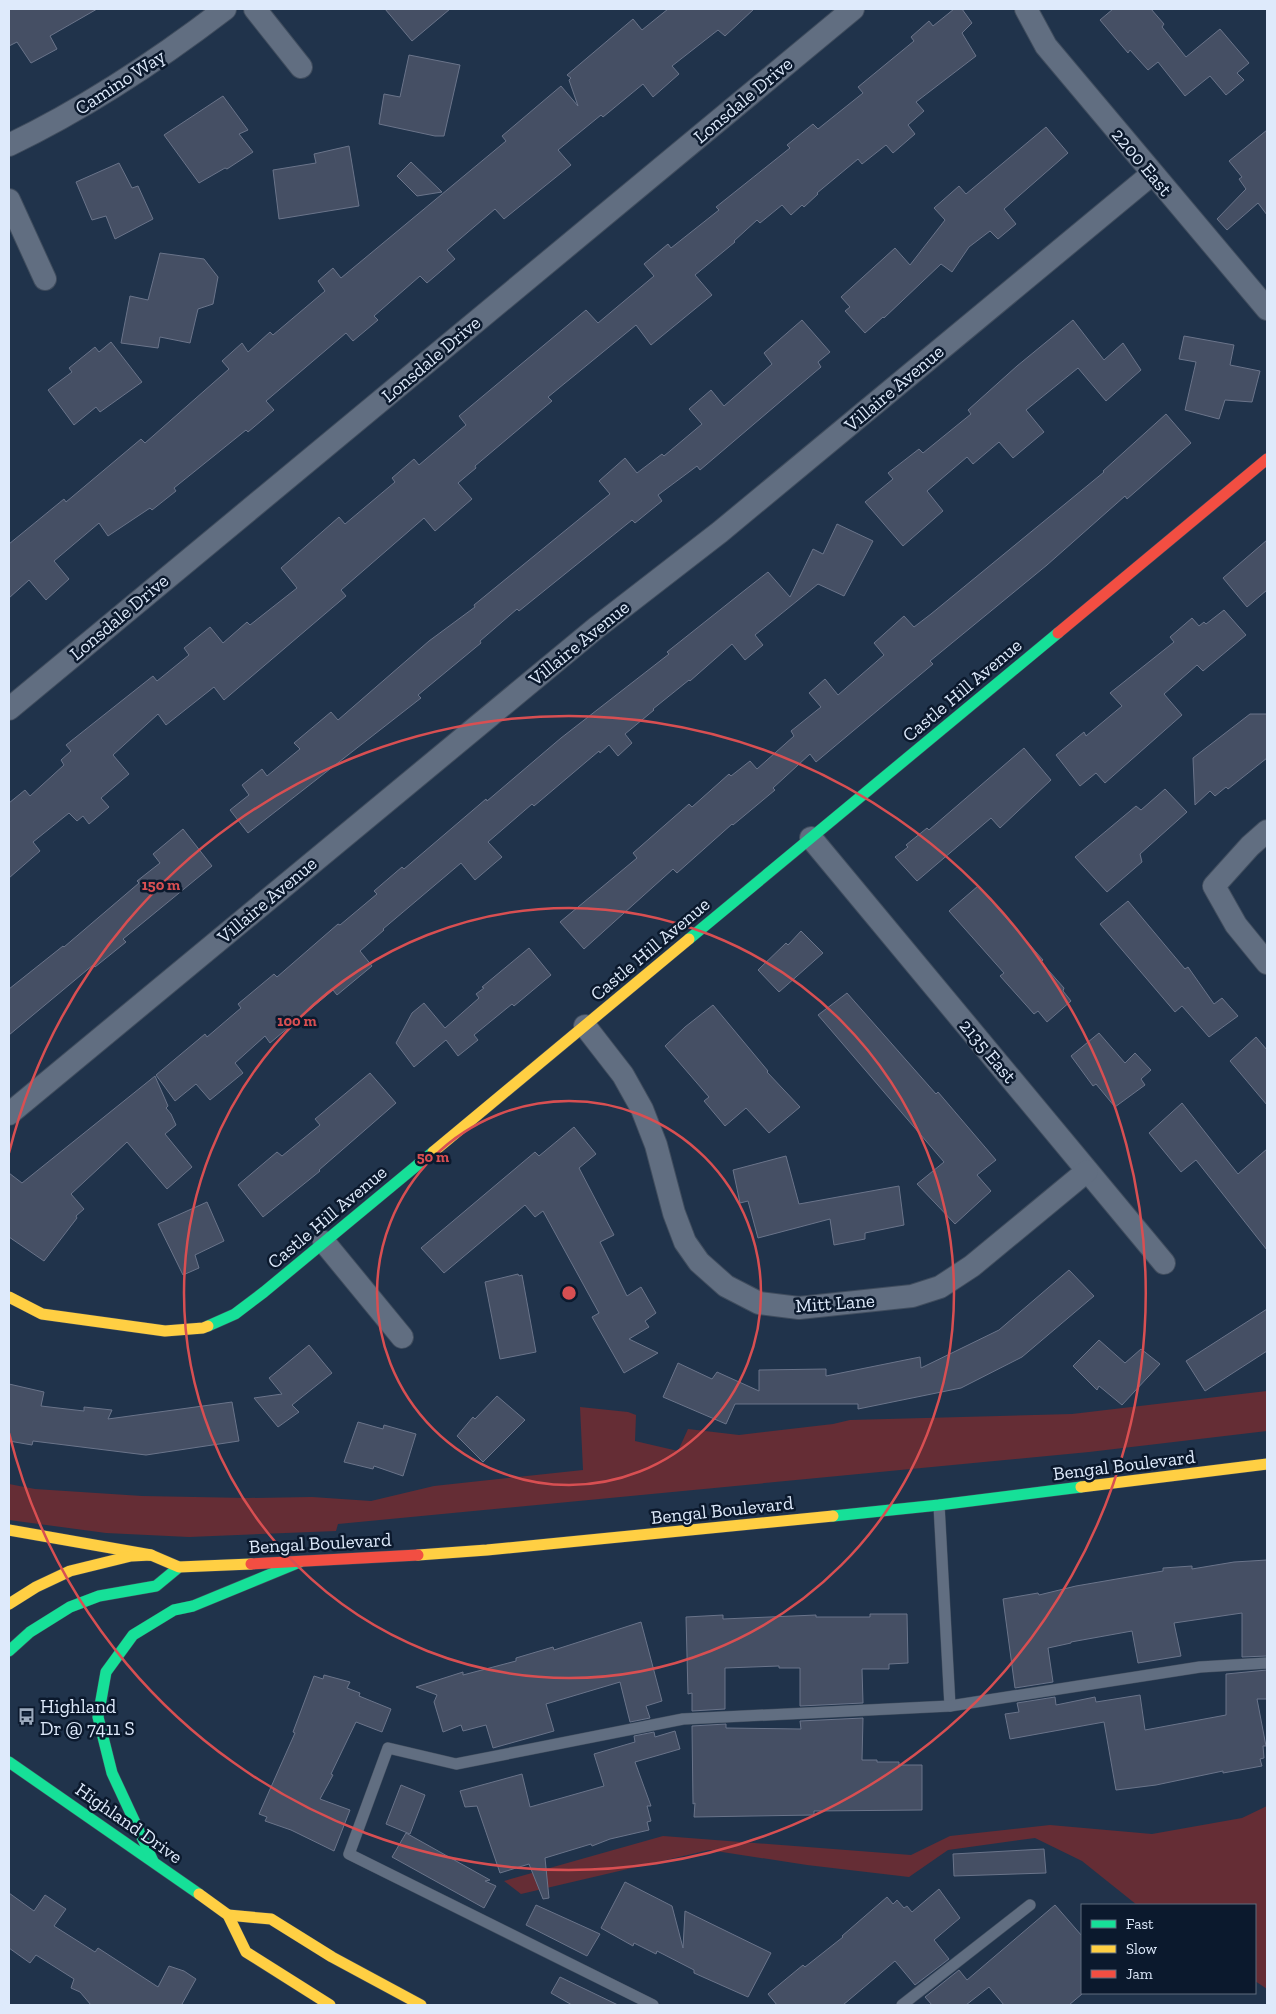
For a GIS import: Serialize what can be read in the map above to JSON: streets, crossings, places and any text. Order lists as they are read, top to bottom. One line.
{"streets":{"main road":["Castle Hill Avenue","Bengal Boulevard","Highland Drive"],"street":["Camino Way","Lonsdale Drive","2200 East","Villaire Avenue","2135 East","Mitt Lane"]},"crossings":[["2200 East","Villaire Avenue"],["Castle Hill Avenue","2135 East"],["Castle Hill Avenue","Mitt Lane"],["2135 East","Mitt Lane"]],"places":{"bus stop":["Highland Dr @ 7411 S"]},"legend":["Fast","Slow","Jam"],"rings":["150 m","100 m","50 m"]}
